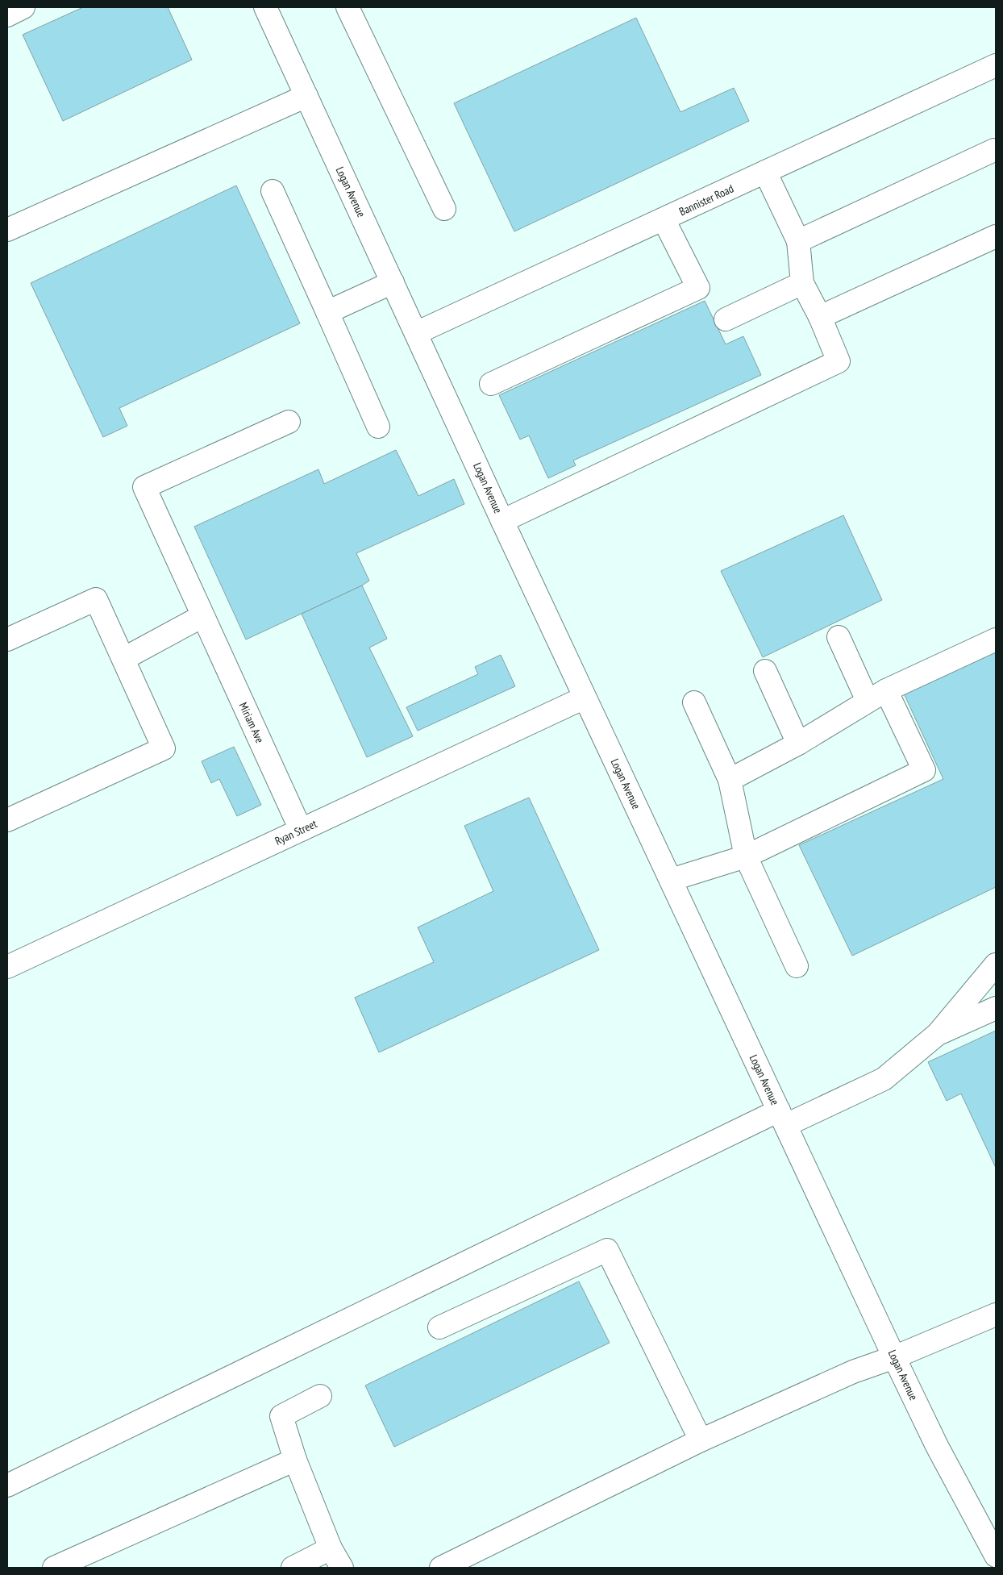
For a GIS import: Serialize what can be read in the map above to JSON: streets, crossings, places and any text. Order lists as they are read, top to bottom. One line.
{"streets":{"street":["Logan Avenue","Bannister Road","Miriam Ave","Ryan Street"]},"crossings":[["Logan Avenue","Bannister Road"],["Logan Avenue","Ryan Street"],["Miriam Ave","Ryan Street"]]}
